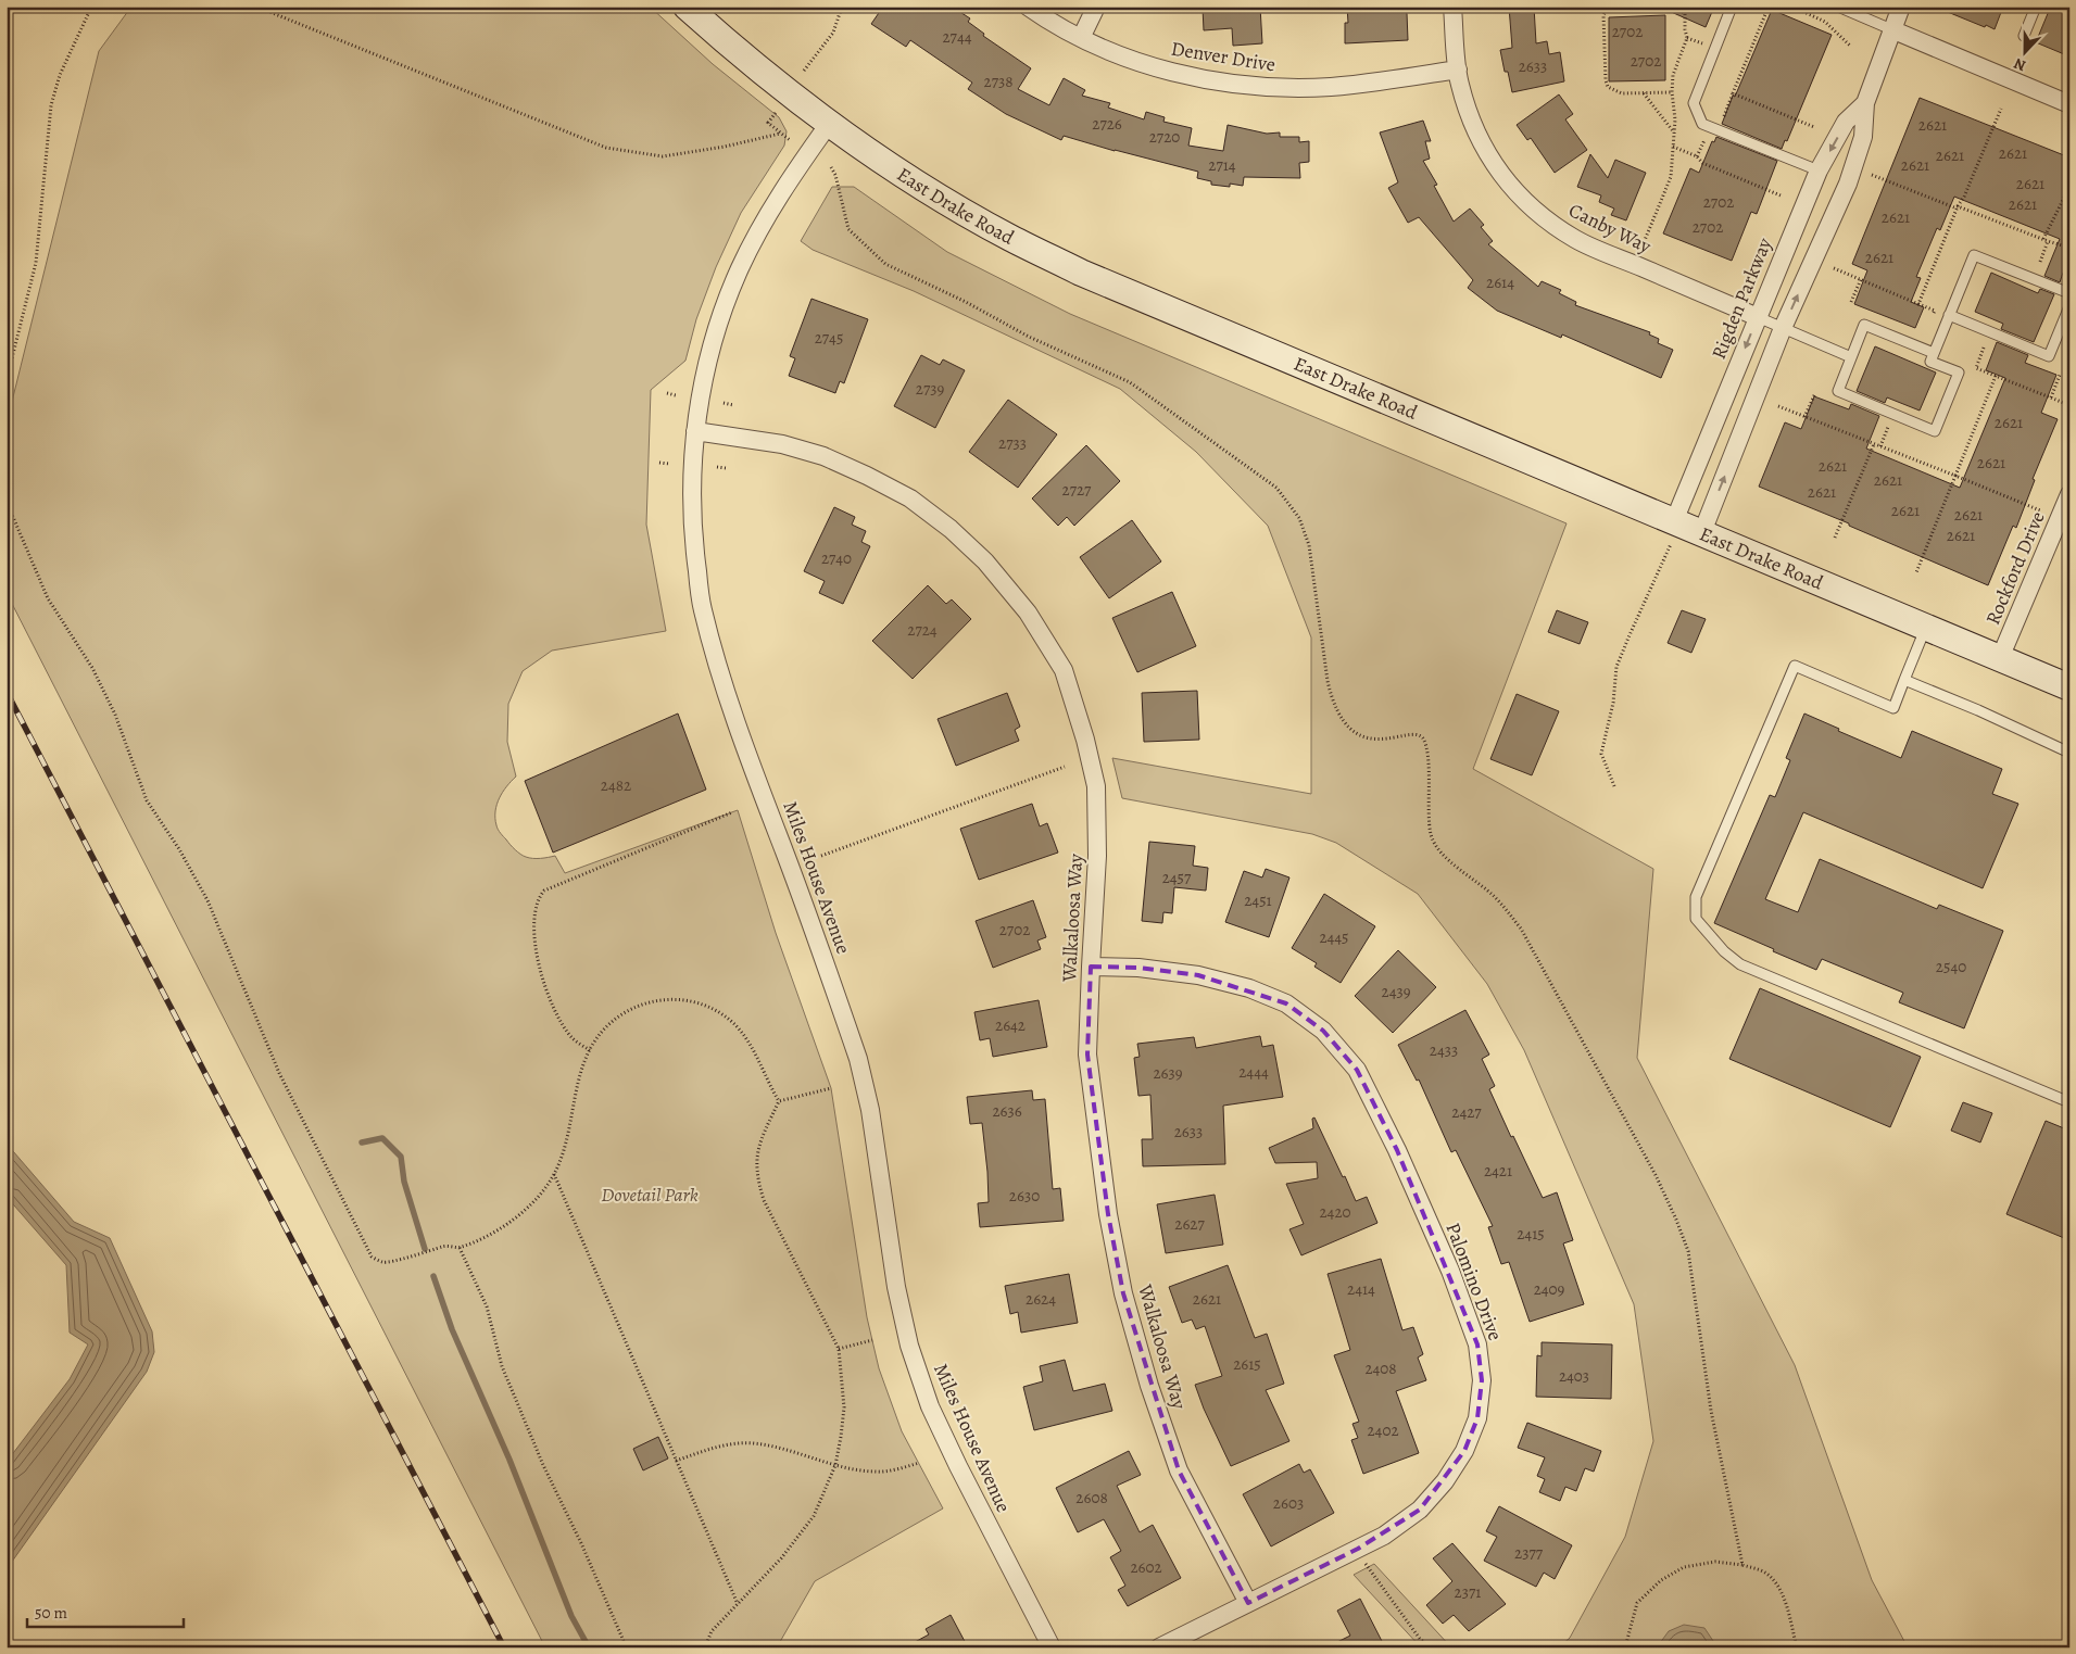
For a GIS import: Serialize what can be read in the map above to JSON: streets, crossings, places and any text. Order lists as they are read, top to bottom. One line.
{"streets":{"main road":["East Drake Road"],"street":["Denver Drive","Canby Way","Rigden Parkway","Rockford Drive","Miles House Avenue","Walkaloosa Way","Palomino Drive"]},"crossings":[["Denver Drive","Canby Way"],["East Drake Road","Rigden Parkway"],["East Drake Road","Rockford Drive"],["East Drake Road","Miles House Avenue"],["Canby Way","Rigden Parkway"],["Miles House Avenue","Walkaloosa Way"],["Walkaloosa Way","Palomino Drive"]],"parks":["Dovetail Park"],"house_numbers":["2702","2744","2702","2633","2738","2726","2621","2720","2621","2621","2714","2621","2621","2702","2621","2621","2702","2621","2614","2745","2739","2621","2733","2621","2621","2621","2727","2621","2621","2621","2621","2740","2724","2482","2457","2451","2702","2445","2540","2439","2642","2433","2444","2639","2636","2427","2633","2421","2630","2420","2627","2415","2414","2409","2624","2621","2615","2408","2403","2402","2608","2603","2377","2602","2371"],"scale_bar":"50 m","north":"bottom"}
